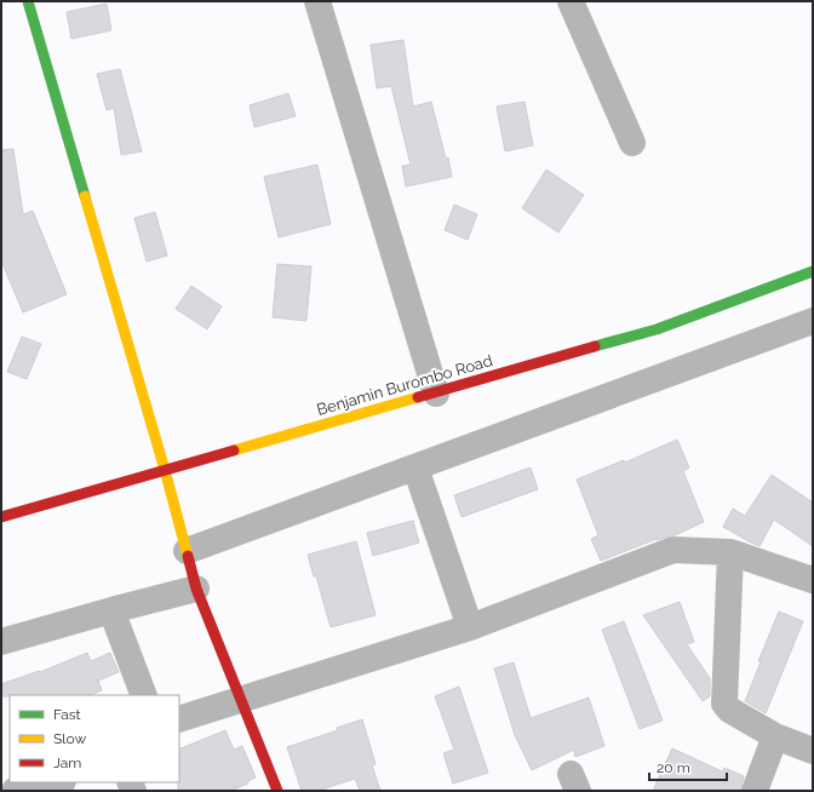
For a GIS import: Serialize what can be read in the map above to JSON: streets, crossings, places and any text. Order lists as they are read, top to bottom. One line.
{"streets":{"street":["Benjamin Burombo Road"]},"legend":["Fast","Slow","Jam"],"scale_bar":"20 m"}
